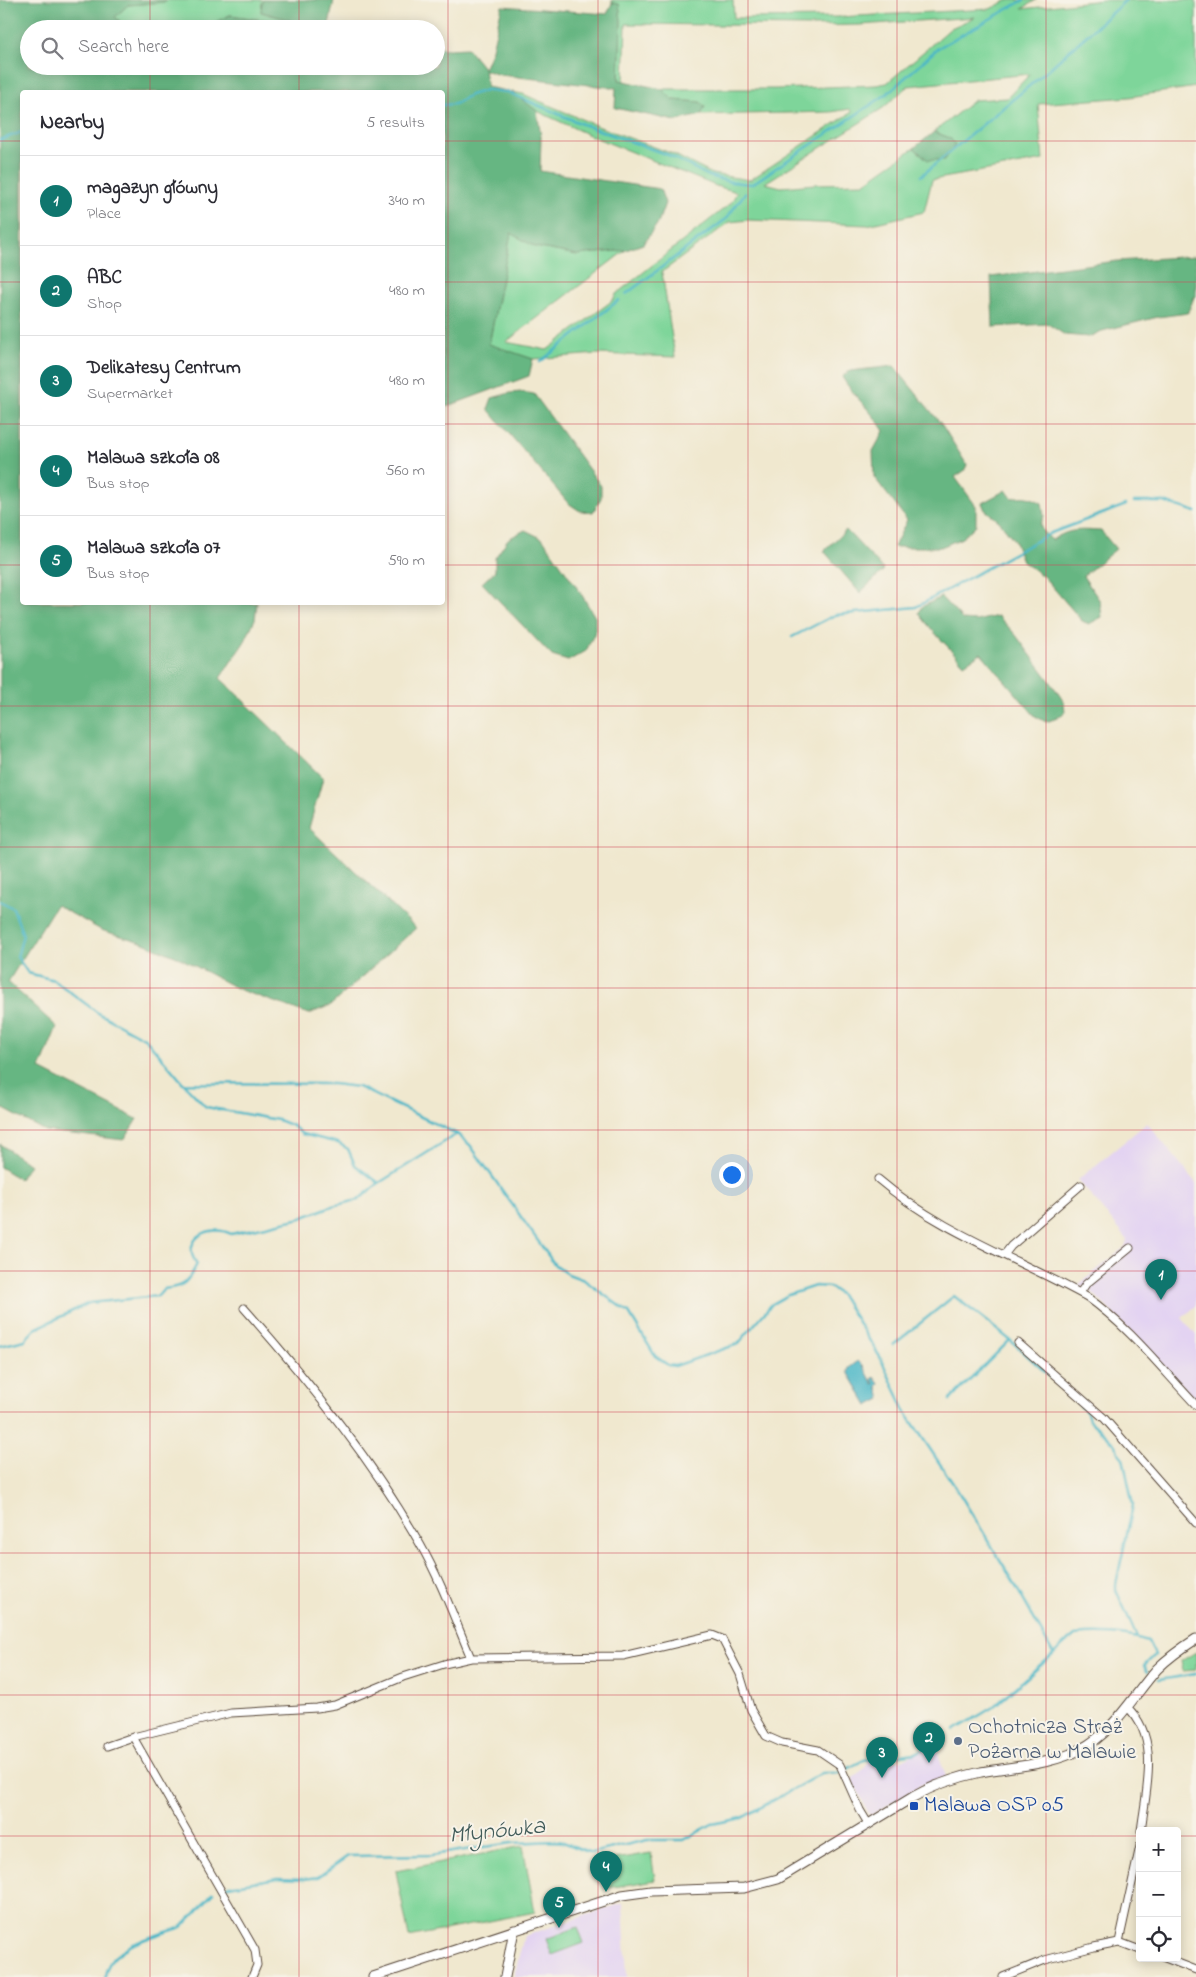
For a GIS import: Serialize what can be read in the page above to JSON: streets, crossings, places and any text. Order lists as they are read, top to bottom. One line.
{"water":["Młynówka"],"places":{"other":["Ochotnicza Straż Pożarna w Malawie"],"transit":["Malawa OSP 05"]},"page":{"search":"Search here","heading":["Nearby","5 results"],"list":[{"mark":"1","name":"magazyn główny","note":"Place","value":"340 m"},{"mark":"2","name":"ABC","note":"Shop","value":"480 m"},{"mark":"3","name":"Delikatesy Centrum","note":"Supermarket","value":"480 m"},{"mark":"4","name":"Malawa szkoła 08","note":"Bus stop","value":"560 m"},{"mark":"5","name":"Malawa szkoła 07","note":"Bus stop","value":"590 m"}],"pins":["1","2","3","4","5"],"map_buttons":["+","−"]}}
